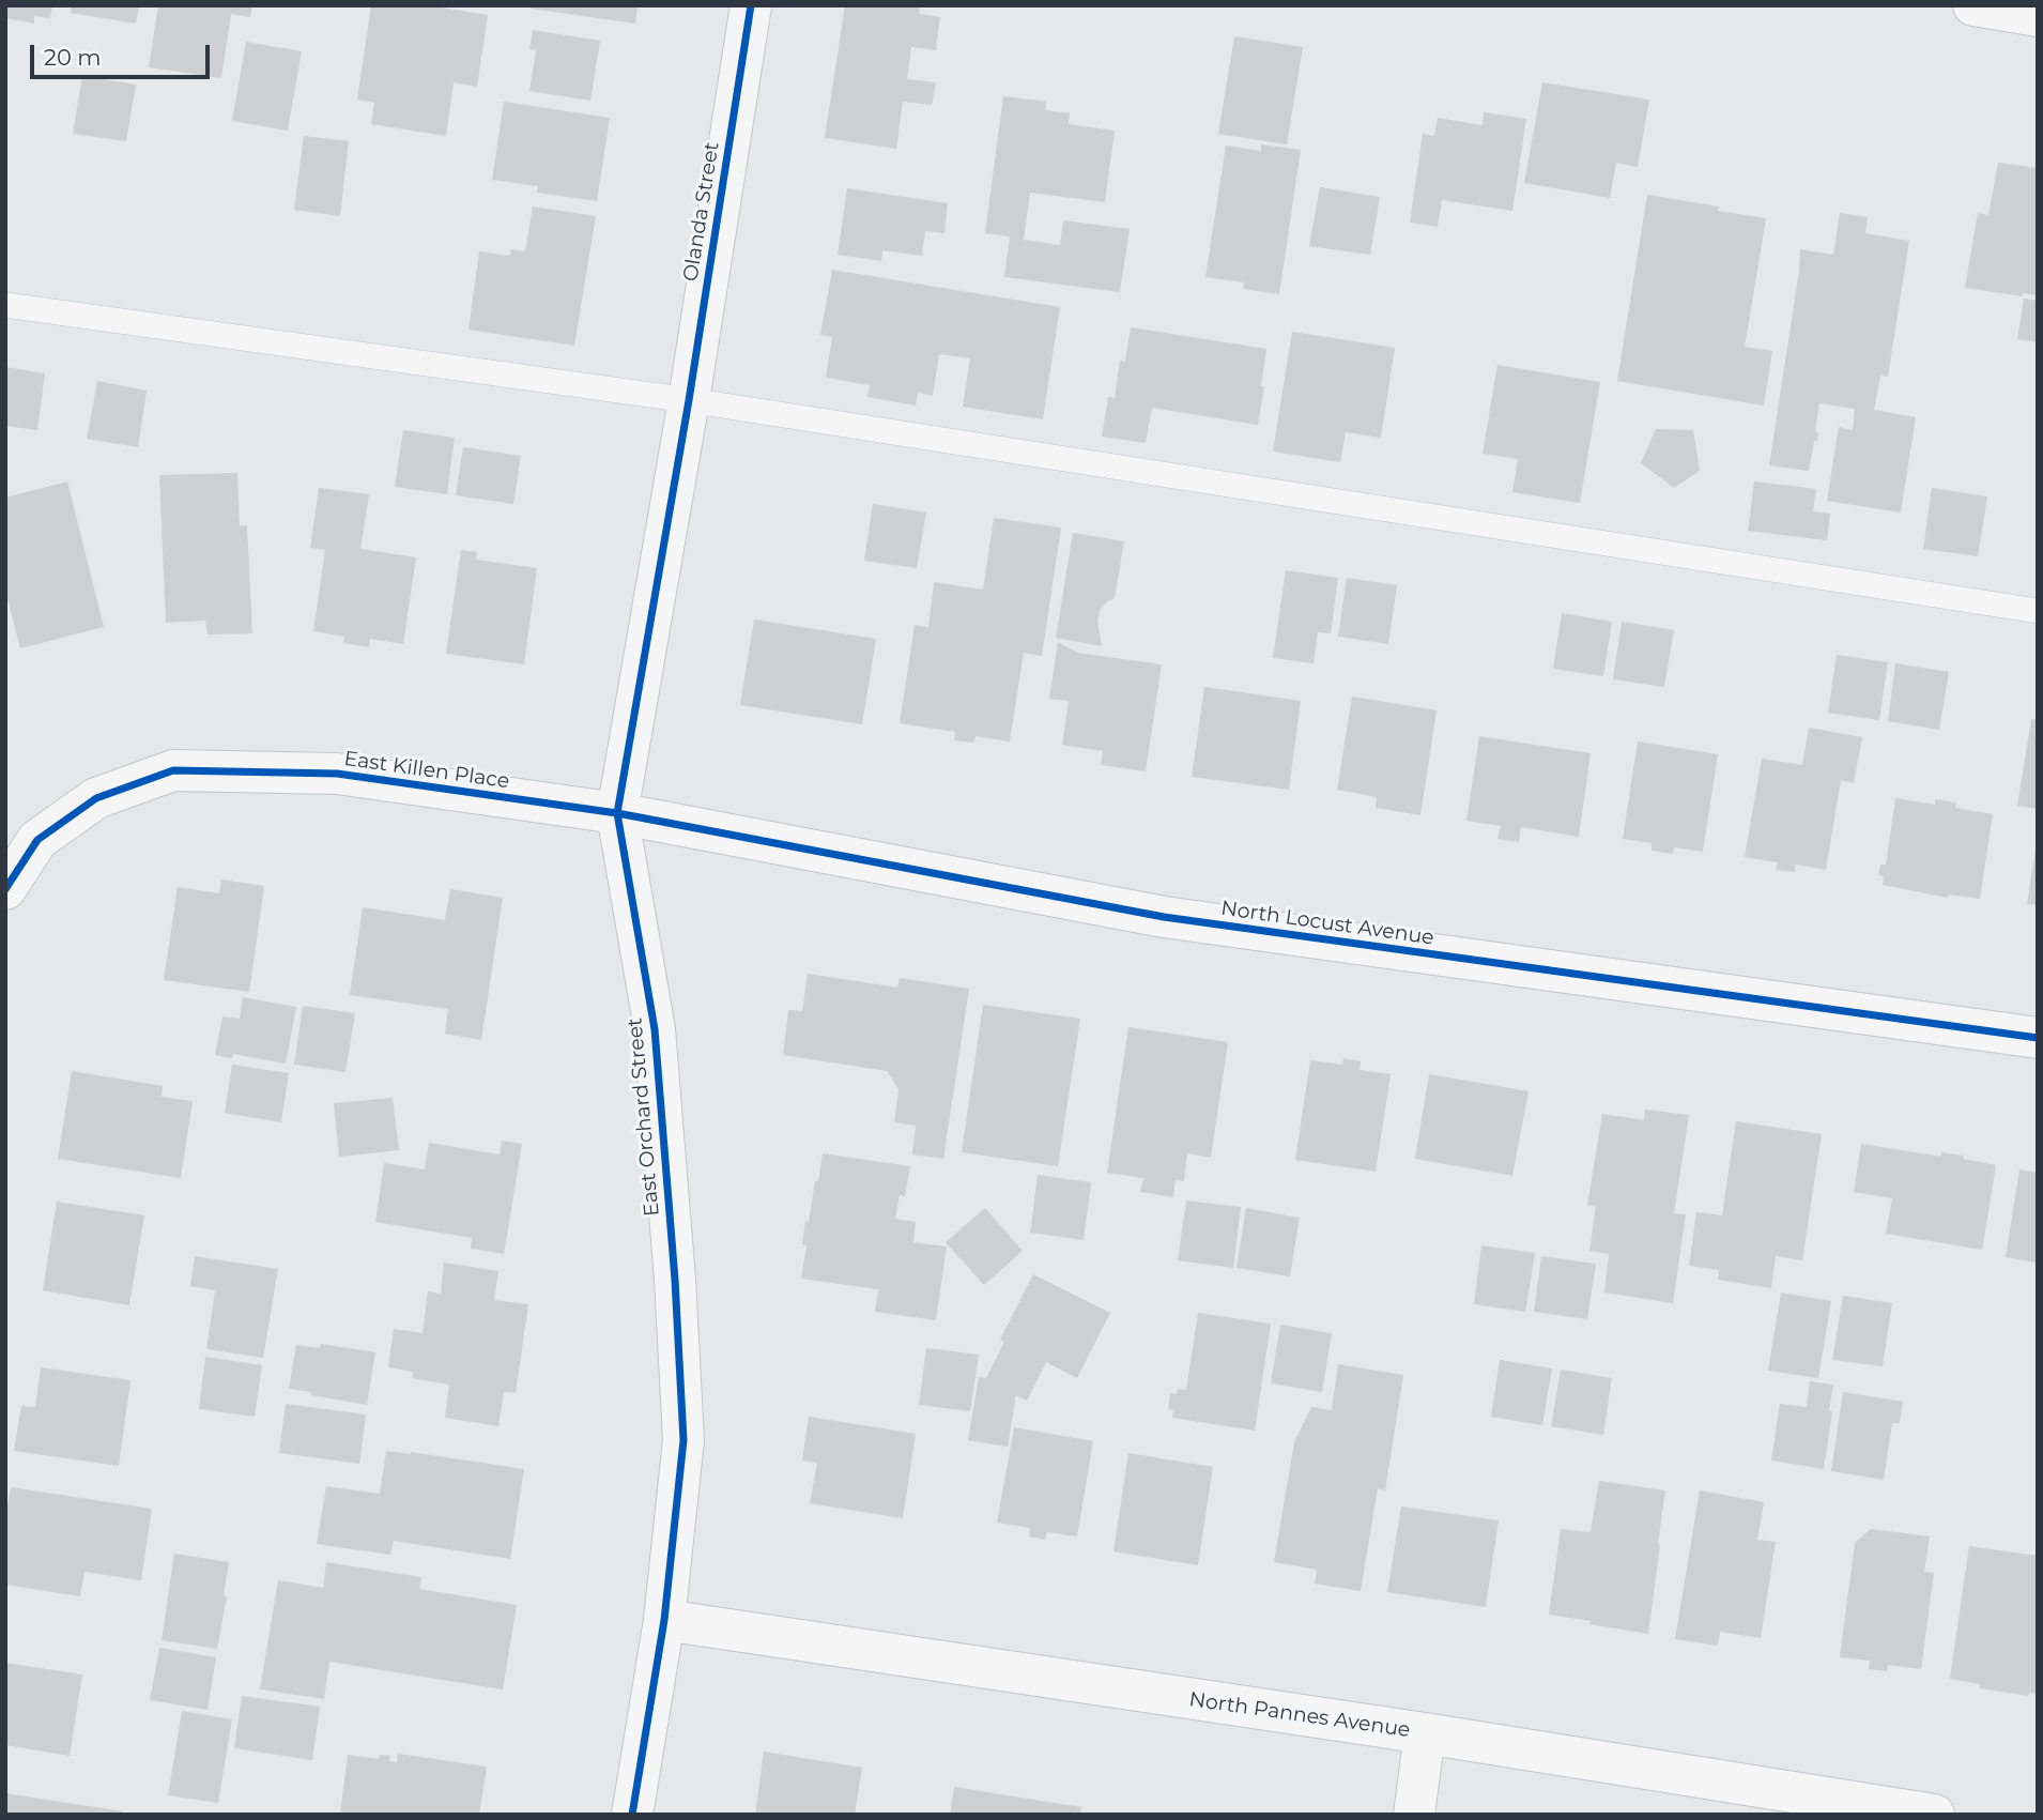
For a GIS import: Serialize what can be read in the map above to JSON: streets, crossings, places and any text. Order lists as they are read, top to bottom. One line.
{"streets":{"street":["Olanda Street","East Killen Place","North Locust Avenue","East Orchard Street","North Pannes Avenue"]},"crossings":[["Olanda Street","East Orchard Street"],["East Killen Place","North Locust Avenue"],["East Killen Place","East Orchard Street"],["North Locust Avenue","East Orchard Street"],["East Orchard Street","North Pannes Avenue"]],"scale_bar":"20 m"}
